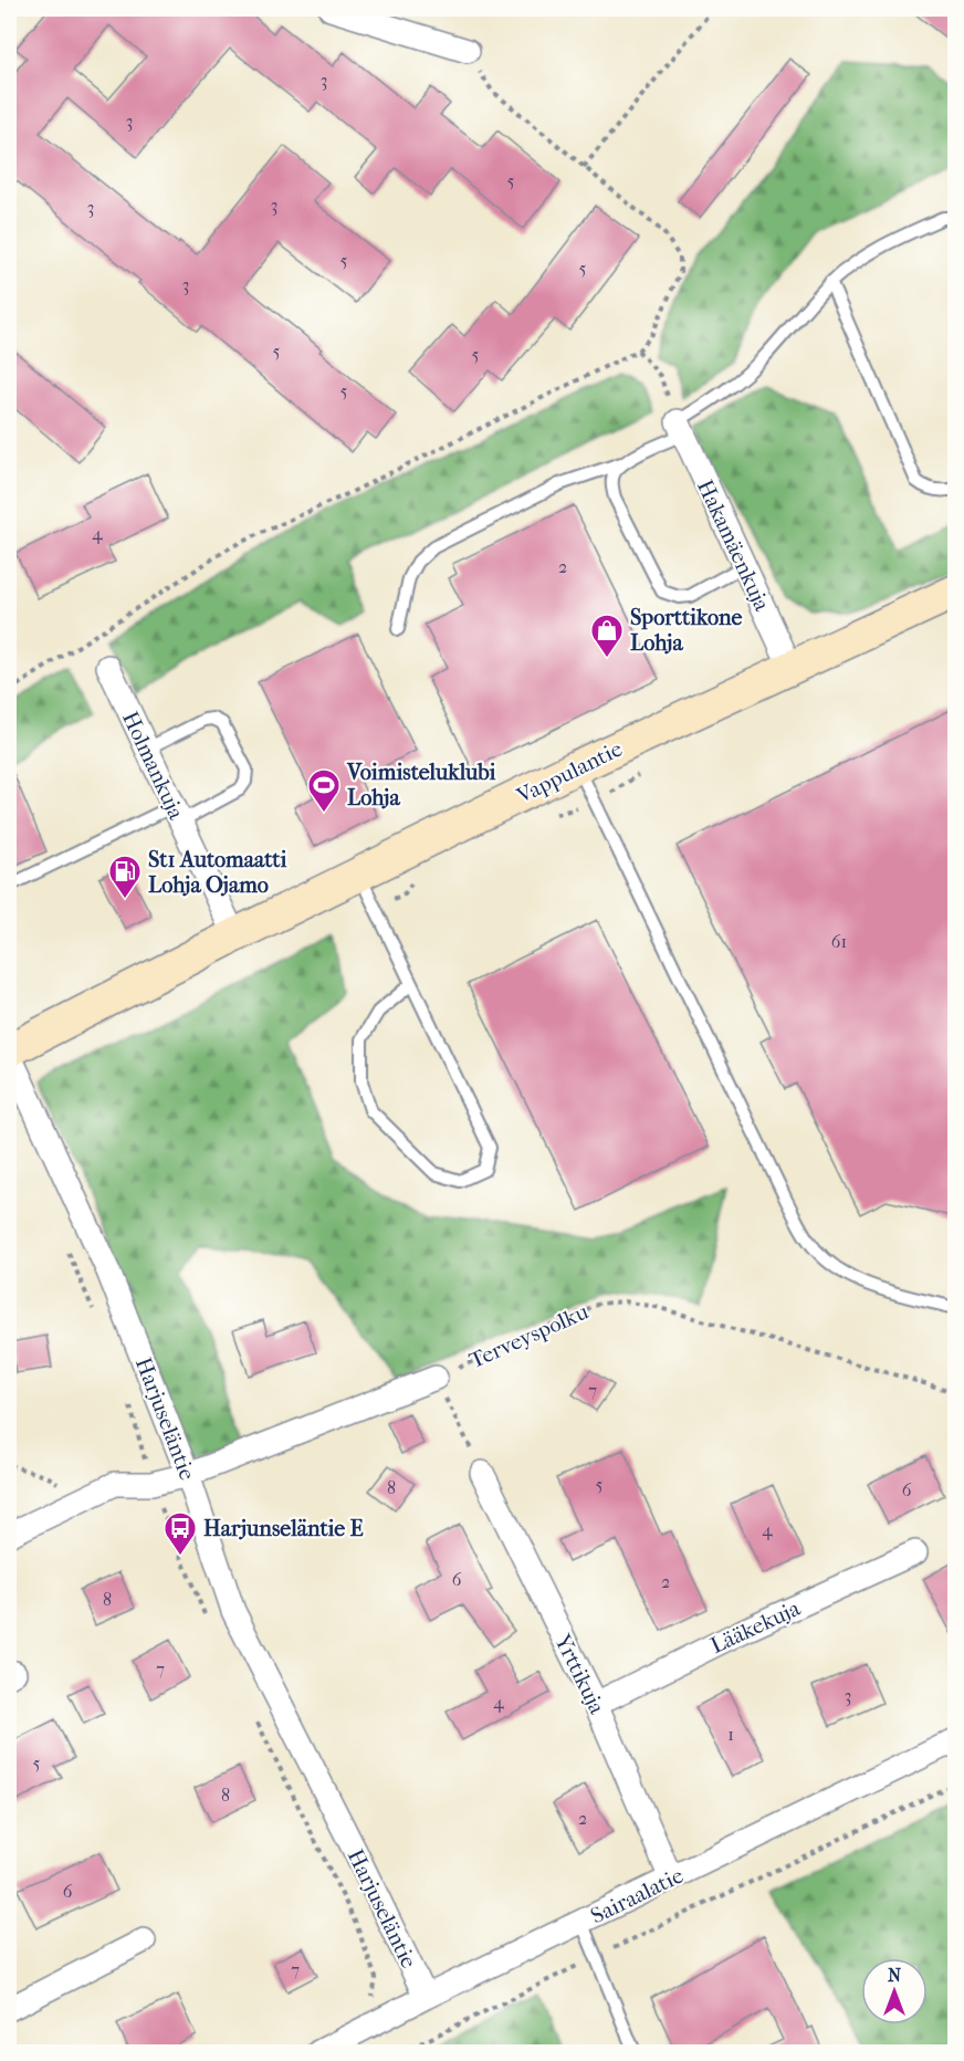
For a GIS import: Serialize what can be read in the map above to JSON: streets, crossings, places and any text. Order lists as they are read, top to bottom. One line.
{"streets":{"street":["Hakamäenkuja","Holmankuja","Vappulantie","Harjuseläntie","Lääkekuja","Yrttikuja","Sairaalatie"],"path":["Terveyspolku"]},"crossings":[["Hakamäenkuja","Vappulantie"],["Holmankuja","Vappulantie"],["Vappulantie","Harjuseläntie"],["Harjuseläntie","Sairaalatie"],["Lääkekuja","Yrttikuja"],["Yrttikuja","Sairaalatie"]],"places":{"shop":["Sporttikone Lohja"],"sports":["Voimisteluklubi Lohja"],"fuel station":["St1 Automaatti Lohja Ojamo"],"bus stop":["Harjunseläntie E"]},"house_numbers":["3","3","5","3","3","5","5","3","5","5","5","4","2","61","7","5","8","6","4","6","2","8","7","3","4","1","5","8","2","6","7"],"north":"top"}
